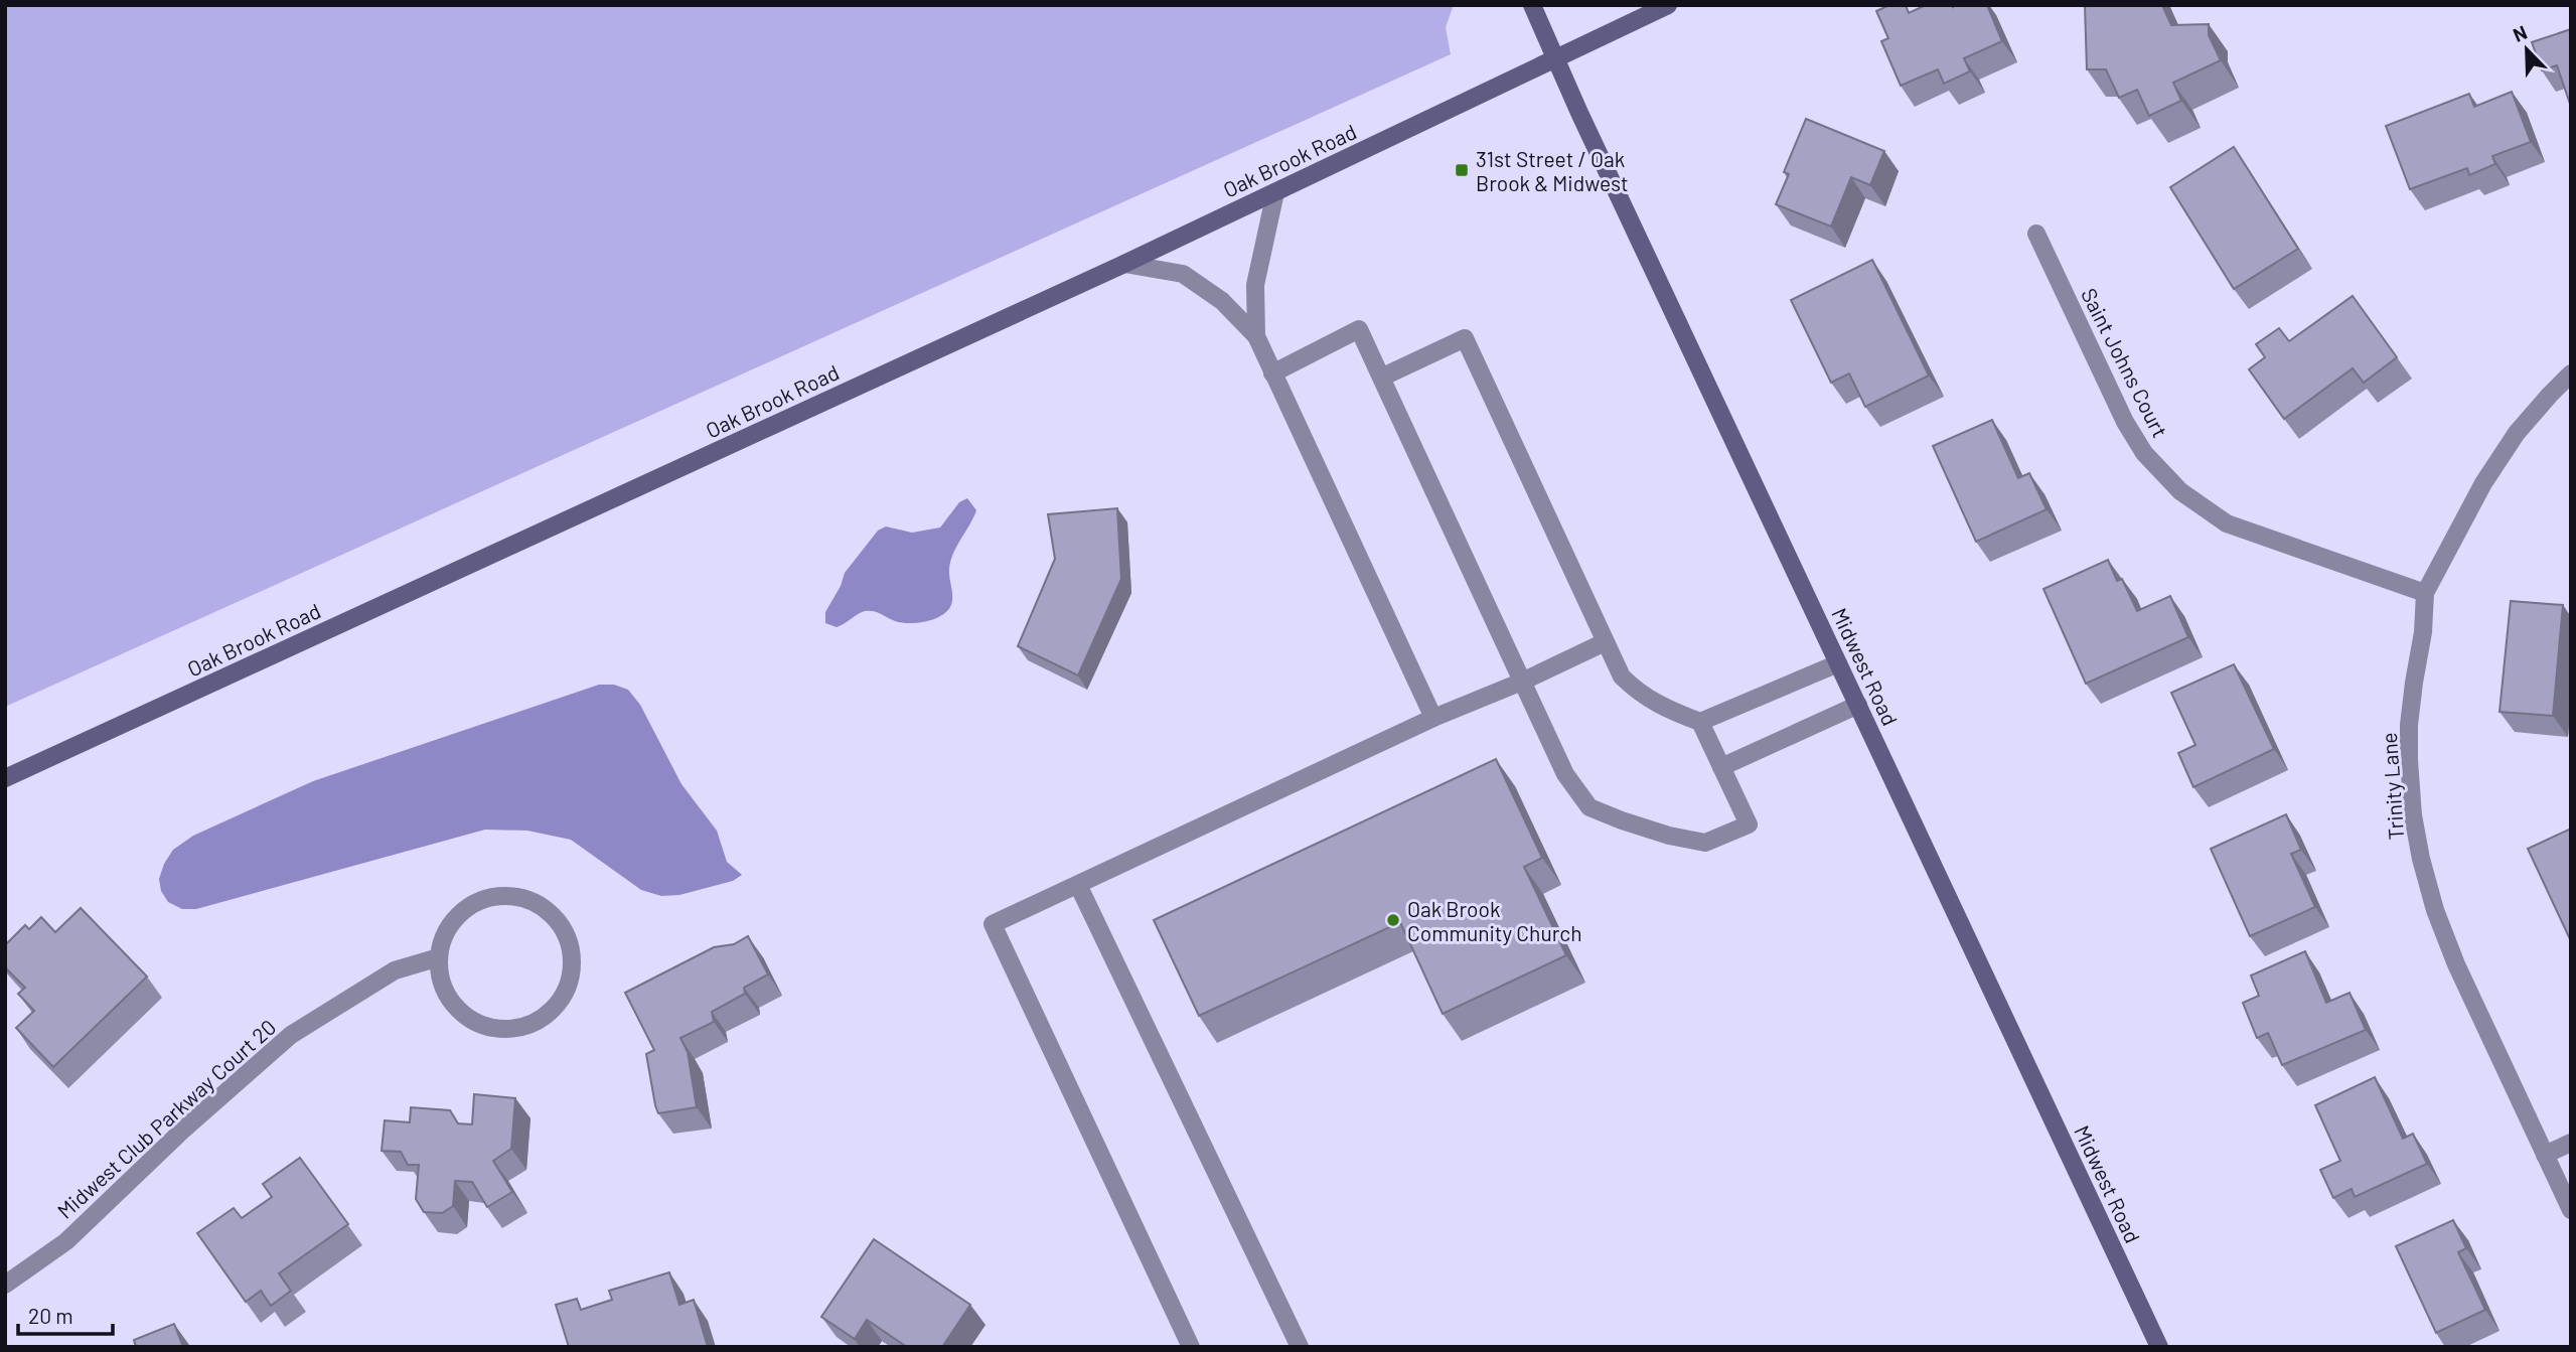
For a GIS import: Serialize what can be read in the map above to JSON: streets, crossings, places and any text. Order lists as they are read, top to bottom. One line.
{"streets":{"main road":["Oak Brook Road","Midwest Road"],"street":["Saint Johns Court","Trinity Lane","Midwest Club Parkway Court 20"]},"crossings":[["Oak Brook Road","Midwest Road"],["Saint Johns Court","Trinity Lane"]],"places":{"transit":["31st Street / Oak Brook & Midwest"],"other":["Oak Brook Community Church"]},"scale_bar":"20 m","north":"top left"}
